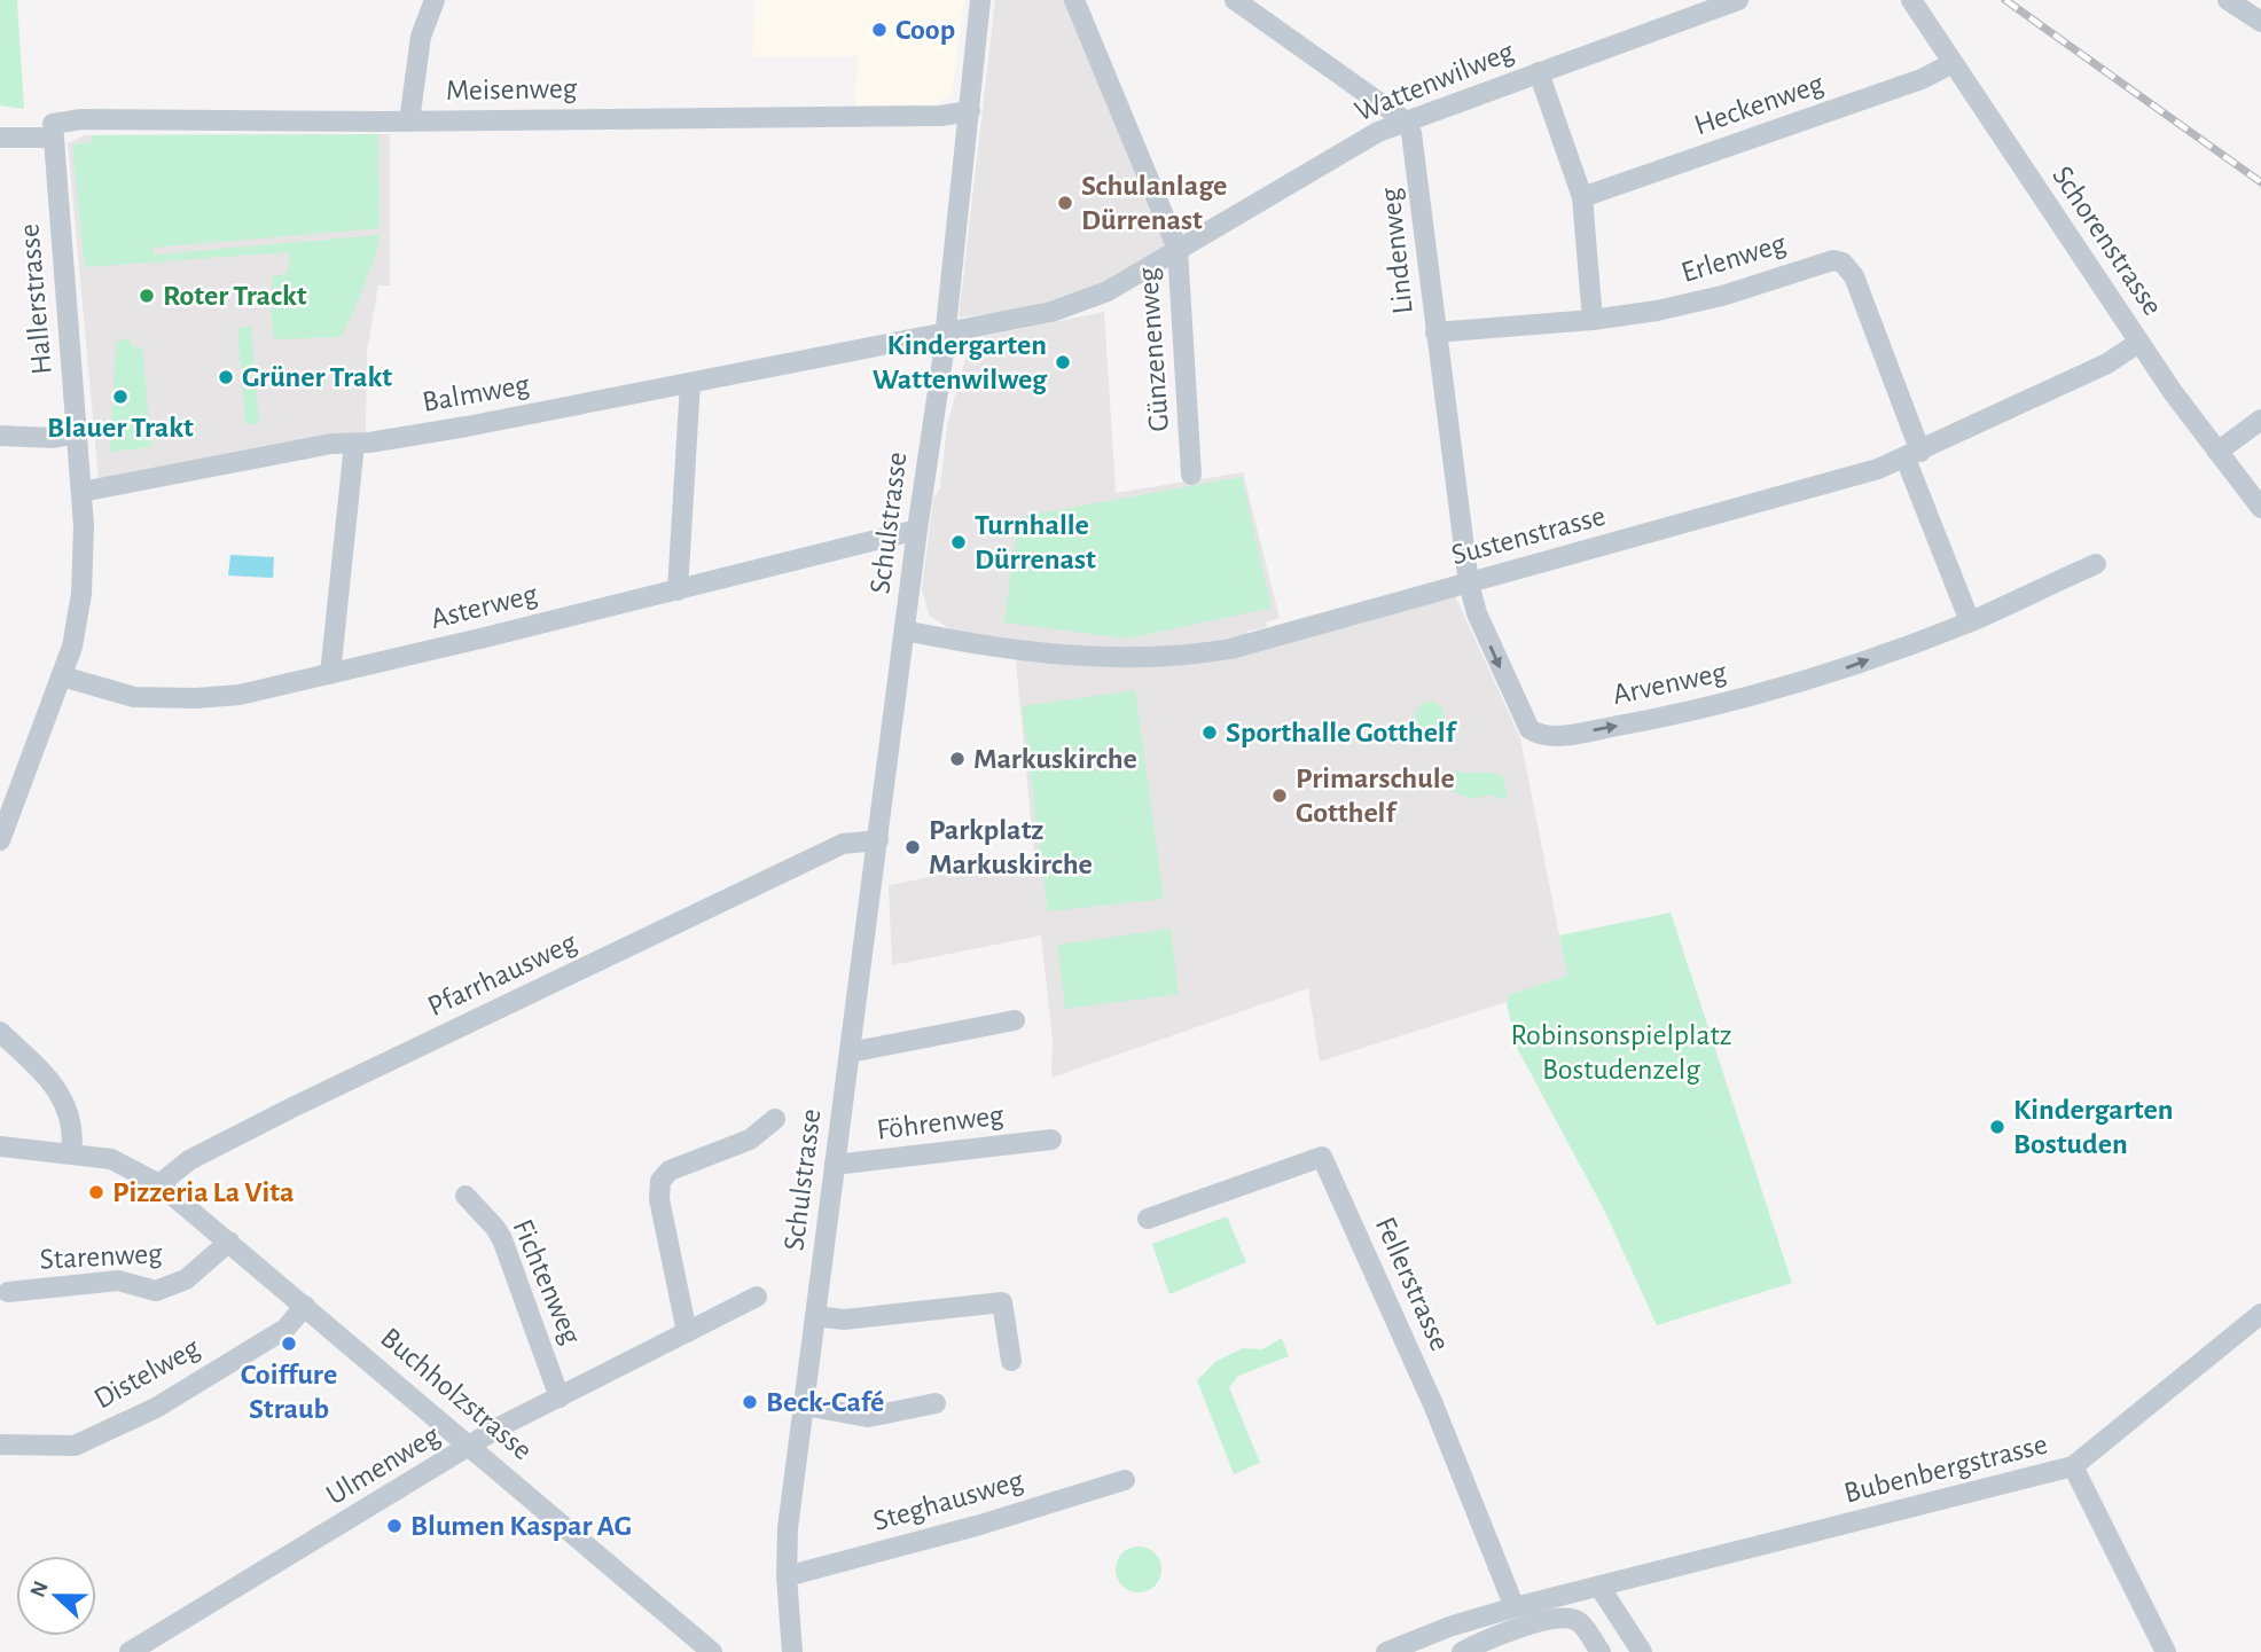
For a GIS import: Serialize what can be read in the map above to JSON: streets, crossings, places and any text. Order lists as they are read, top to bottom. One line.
{"streets":{"street":["Wattenwilweg","Meisenweg","Heckenweg","Schorenstrasse","Lindenweg","Erlenweg","Hallerstrasse","Günzenenweg","Balmweg","Schulstrasse","Sustenstrasse","Asterweg","Arvenweg","Pfarrhausweg","Föhrenweg","Starenweg","Fichtenweg","Fellerstrasse","Distelweg","Buchholzstrasse","Ulmenweg","Bubenbergstrasse","Steghausweg"]},"crossings":[["Wattenwilweg","Lindenweg"],["Wattenwilweg","Günzenenweg"],["Wattenwilweg","Balmweg"],["Wattenwilweg","Schulstrasse"],["Meisenweg","Hallerstrasse"],["Meisenweg","Schulstrasse"],["Heckenweg","Schorenstrasse"],["Schorenstrasse","Sustenstrasse"],["Lindenweg","Erlenweg"],["Lindenweg","Sustenstrasse"],["Lindenweg","Arvenweg"],["Erlenweg","Sustenstrasse"],["Hallerstrasse","Balmweg"],["Hallerstrasse","Asterweg"],["Balmweg","Schulstrasse"],["Schulstrasse","Sustenstrasse"],["Schulstrasse","Asterweg"],["Schulstrasse","Pfarrhausweg"],["Schulstrasse","Föhrenweg"],["Schulstrasse","Steghausweg"],["Sustenstrasse","Arvenweg"],["Pfarrhausweg","Buchholzstrasse"],["Starenweg","Buchholzstrasse"],["Fichtenweg","Ulmenweg"],["Fellerstrasse","Bubenbergstrasse"],["Distelweg","Buchholzstrasse"],["Buchholzstrasse","Ulmenweg"]],"one_way":["Arvenweg"],"parks":["Robinsonspielplatz Bostudenzelg"],"places":["Coop","Schulanlage Dürrenast","Roter Trackt","Kindergarten Wattenwilweg","Grüner Trakt","Blauer Trakt","Turnhalle Dürrenast","Sporthalle Gotthelf","Markuskirche","Primarschule Gotthelf","Parkplatz Markuskirche","Kindergarten Bostuden","Pizzeria La Vita","Coiffure Straub","Beck-Café","Blumen Kaspar AG"],"north":"left"}
